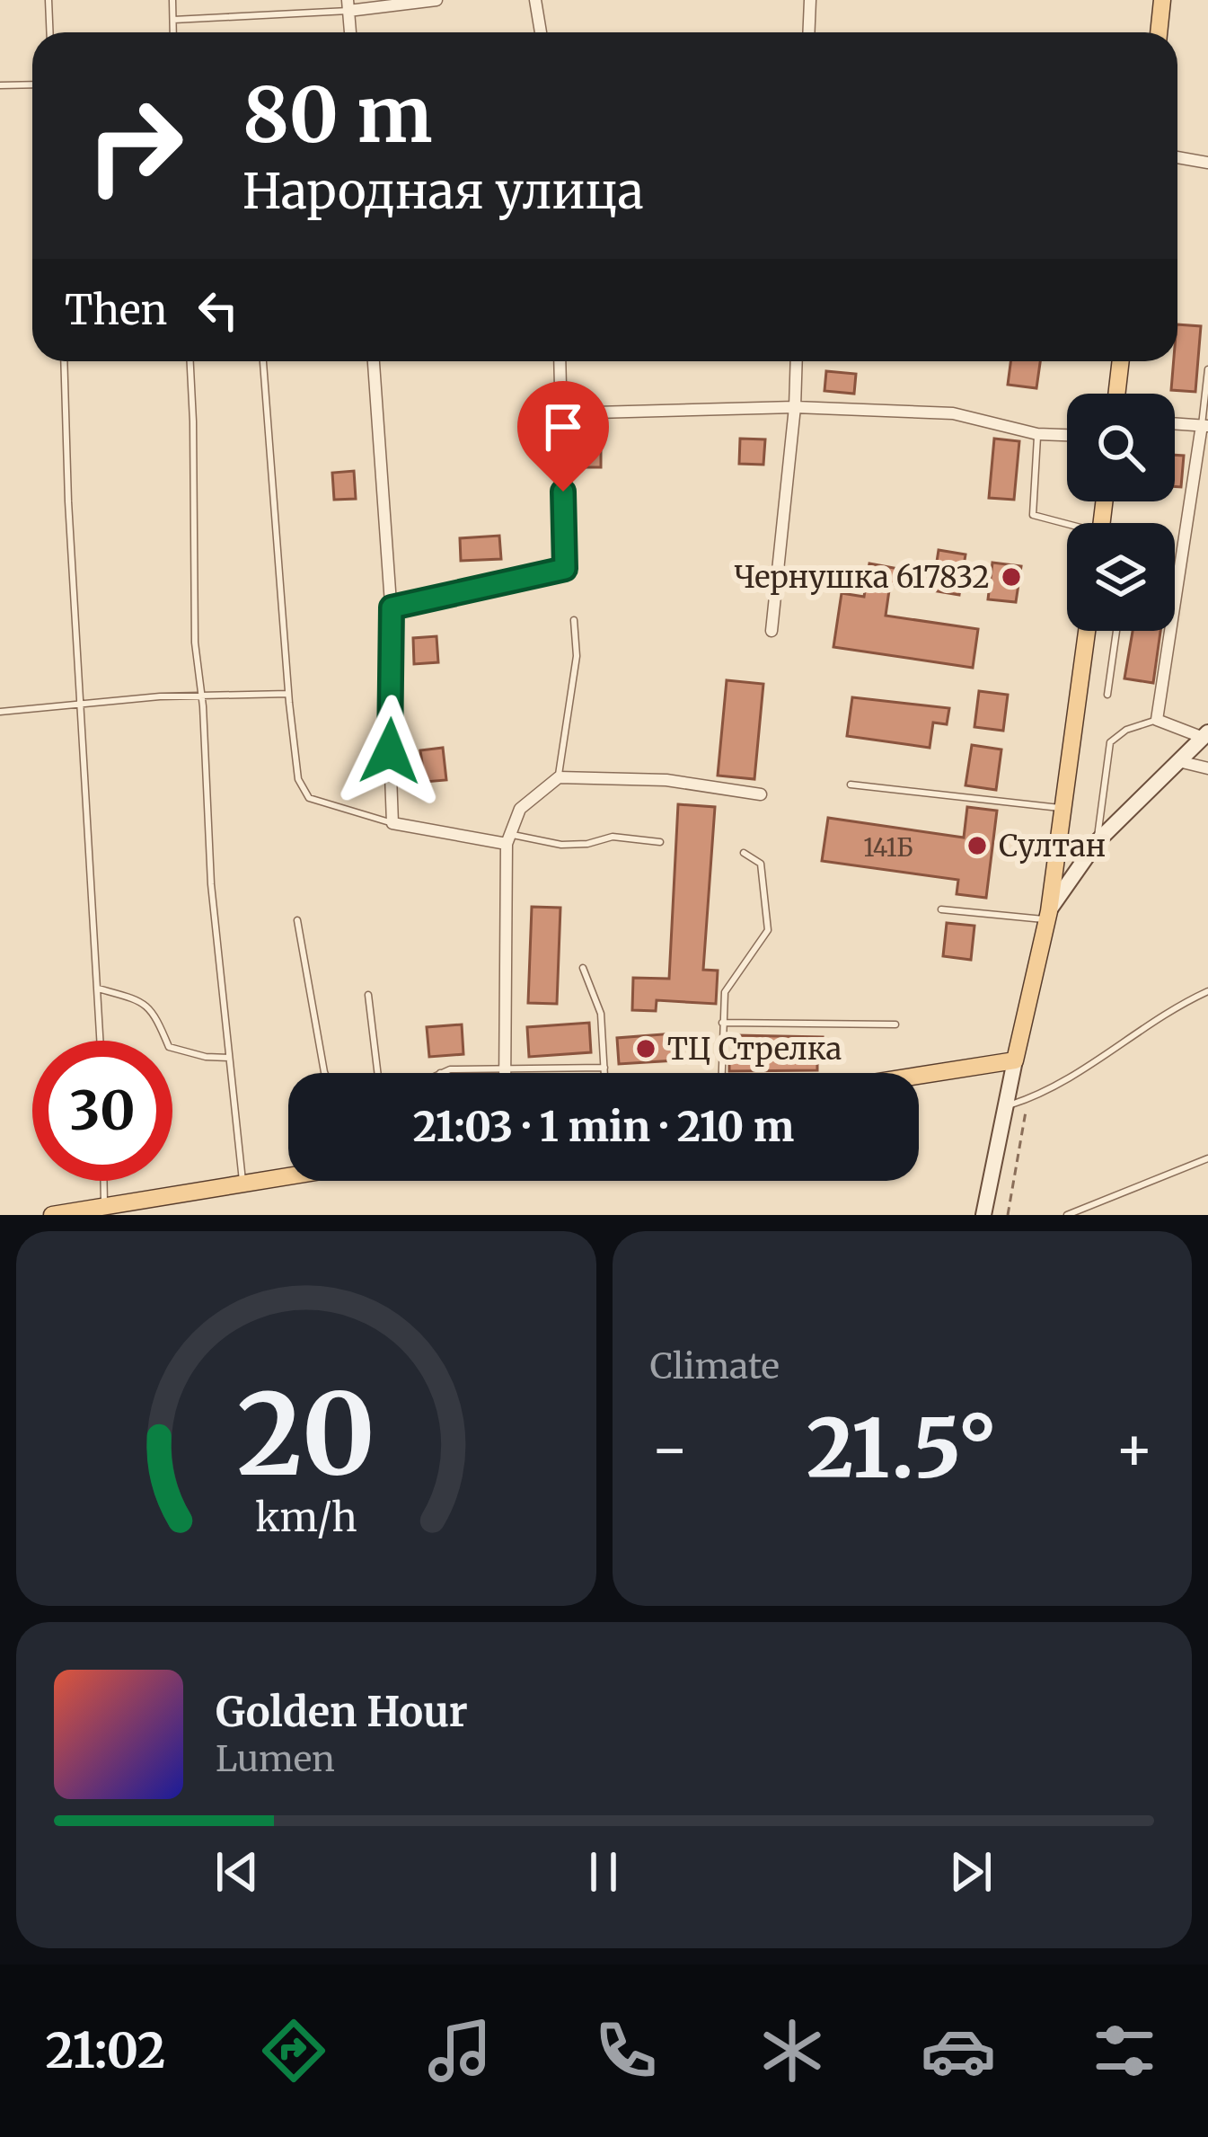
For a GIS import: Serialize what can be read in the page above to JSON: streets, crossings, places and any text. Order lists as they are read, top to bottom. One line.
{"places":["Чернушка 617832","Султан","ТЦ Стрелка"],"house_numbers":["141Б"],"page":{"turn":["80 m","Народная улица"],"then":"Then","limit":"30","trip":"21:03 · 1 min · 210 m","tile":"Climate","heat":["−","21.5°","+"],"song":["Golden Hour","Lumen"],"tabs":"21:02","gauge":["20","km/h"]}}
